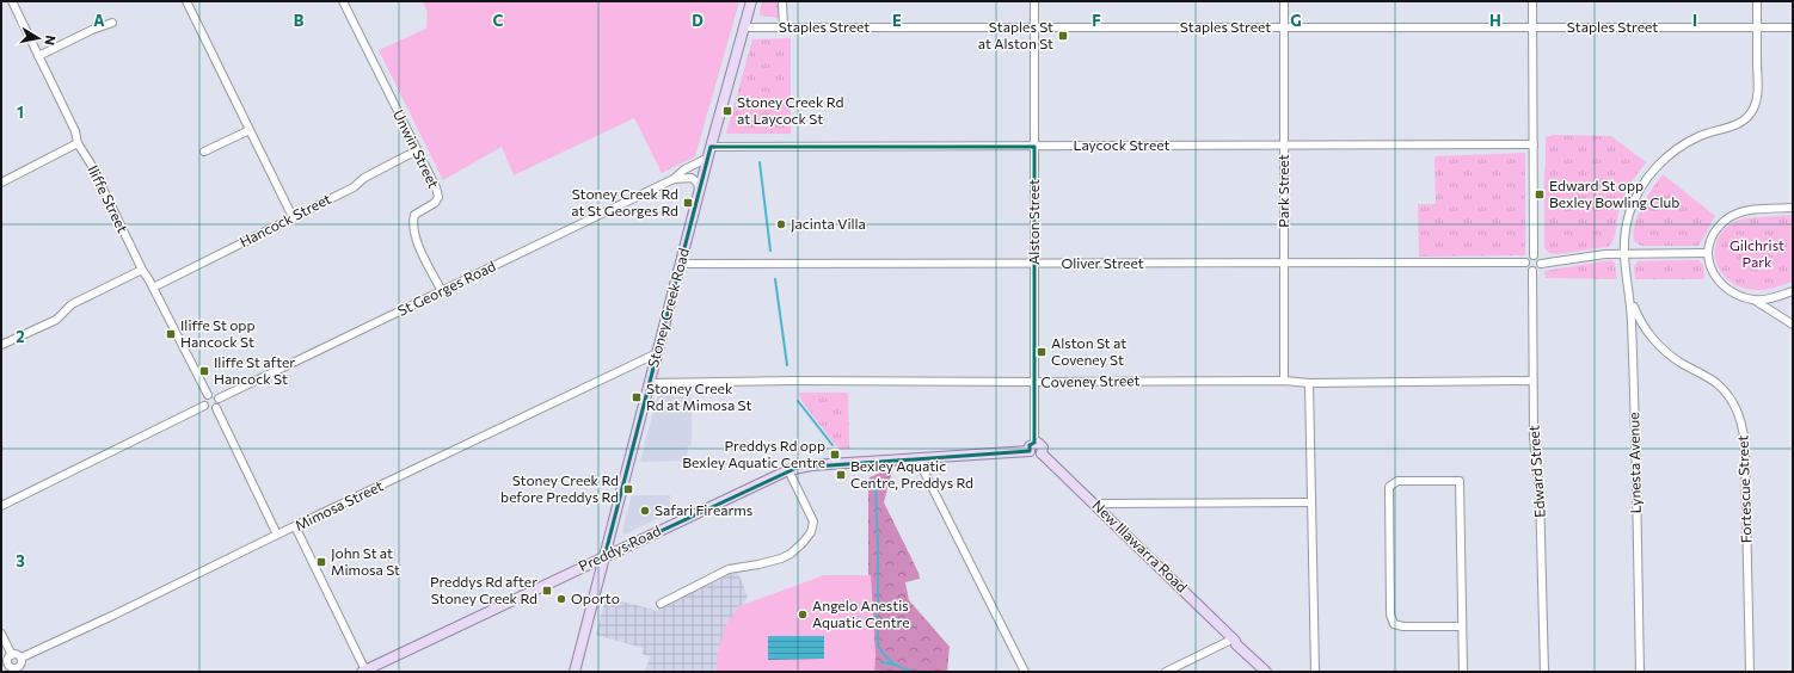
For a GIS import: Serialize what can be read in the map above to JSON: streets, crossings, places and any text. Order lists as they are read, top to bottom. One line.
{"streets":{"main road":["Stoney Creek Road","New Illawarra Road","Preddys Road"],"street":["Staples Street","Laycock Street","Unwin Street","Park Street","Iliffe Street","Hancock Street","Alston Street","Oliver Street","St Georges Road","Coveney Street","Lynesta Avenue","Edward Street","Fortescue Street","Mimosa Street"]},"crossings":[["Staples Street","Park Street"],["Staples Street","Alston Street"],["Staples Street","Stoney Creek Road"],["Staples Street","Lynesta Avenue"],["Laycock Street","Park Street"],["Laycock Street","Alston Street"],["Laycock Street","Stoney Creek Road"],["Unwin Street","Hancock Street"],["Unwin Street","St Georges Road"],["Park Street","Oliver Street"],["Park Street","Coveney Street"],["Iliffe Street","Hancock Street"],["Iliffe Street","St Georges Road"],["Alston Street","Oliver Street"],["Alston Street","Coveney Street"],["Alston Street","Preddys Road"],["Oliver Street","Stoney Creek Road"],["Oliver Street","Edward Street"],["St Georges Road","Stoney Creek Road"],["Stoney Creek Road","Coveney Street"],["Stoney Creek Road","Mimosa Street"],["Stoney Creek Road","Preddys Road"],["Coveney Street","Edward Street"],["Lynesta Avenue","Fortescue Street"],["New Illawarra Road","Preddys Road"]],"parks":["Gilchrist Park"],"places":{"transit":["Staples St at Alston St","Stoney Creek Rd at Laycock St","Edward St opp Bexley Bowling Club","Stoney Creek Rd at St Georges Rd","Iliffe St opp Hancock St","Alston St at Coveney St","Iliffe St after Hancock St","Stoney Creek Rd at Mimosa St","Preddys Rd opp Bexley Aquatic Centre","Bexley Aquatic Centre, Preddys Rd","Stoney Creek Rd before Preddys Rd","John St at Mimosa St","Preddys Rd after Stoney Creek Rd"],"other":["Jacinta Villa","Safari Firearms","Oporto","Angelo Anestis Aquatic Centre"]},"north":"right","grid":{"columns":["A","B","C","D","E","F","G","H","I"],"rows":["1","2","3"]}}
